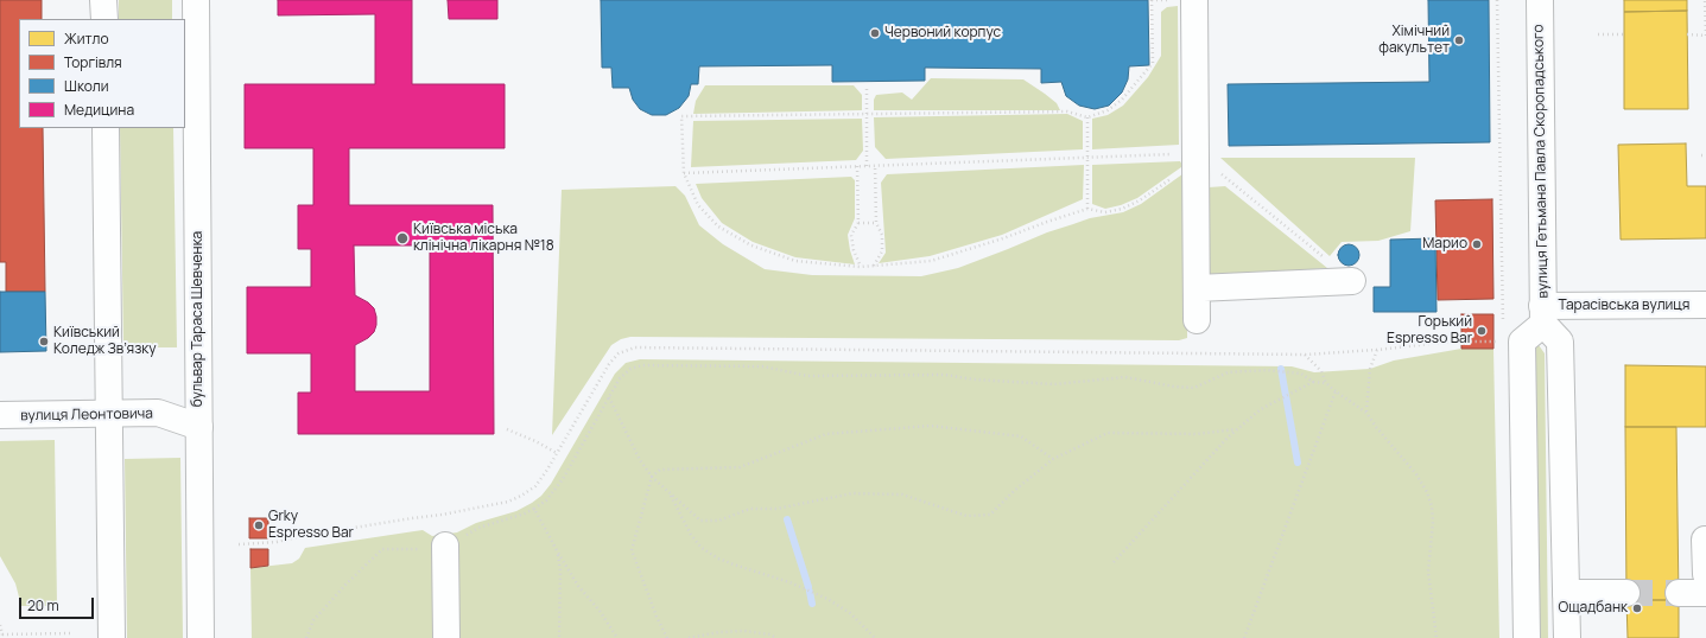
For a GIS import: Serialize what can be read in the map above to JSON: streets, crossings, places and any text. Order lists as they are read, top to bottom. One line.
{"streets":{"main road":["вулиця Гетьмана Павла Скоропадського","Тарасівська вулиця","бульвар Тараса Шевченка","вулиця Леонтовича"]},"crossings":[["вулиця Гетьмана Павла Скоропадського","Тарасівська вулиця"],["бульвар Тараса Шевченка","вулиця Леонтовича"]],"places":["Червоний корпус","Хімічний факультет","Київська міська клінічна лікарня №18","Марио","Горький Espresso Bar","Київський Коледж Зв’язку","Grky Espresso Bar","Ощадбанк"],"legend":["Житло","Торгівля","Школи","Медицина"],"scale_bar":"20 m"}
